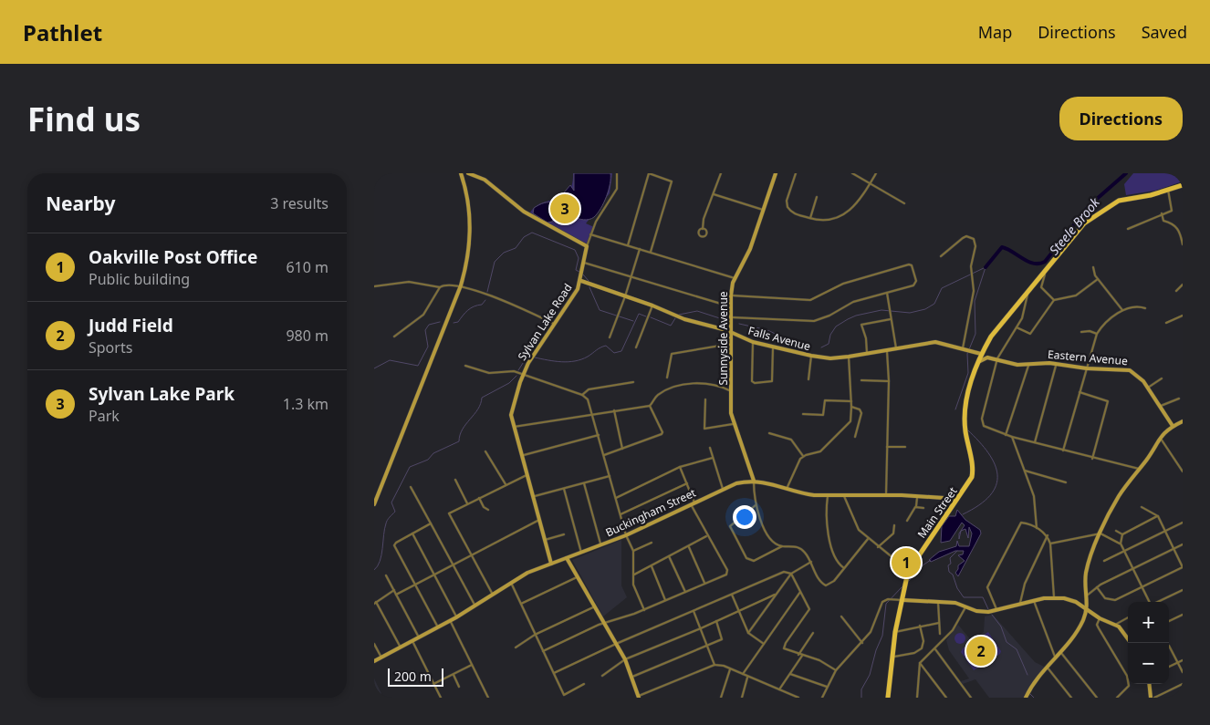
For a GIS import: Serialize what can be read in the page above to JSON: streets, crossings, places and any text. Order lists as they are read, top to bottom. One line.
{"streets":{"main road":["Sylvan Lake Road","Sunnyside Avenue","Falls Avenue","Eastern Avenue","Buckingham Street","Main Street"]},"crossings":[["Sylvan Lake Road","Falls Avenue"],["Sylvan Lake Road","Buckingham Street"],["Sunnyside Avenue","Falls Avenue"],["Sunnyside Avenue","Buckingham Street"],["Falls Avenue","Main Street"],["Buckingham Street","Main Street"]],"water":["Steele Brook"],"scale_bar":"200 m","page":{"header":"Pathlet","nav":["Map","Directions","Saved"],"buttons":"Directions","title":"Find us","heading":["Nearby","3 results"],"pins":["3","1","2"],"list":[{"mark":"1","name":"Oakville Post Office","note":"Public building","value":"610 m"},{"mark":"2","name":"Judd Field","note":"Sports","value":"980 m"},{"mark":"3","name":"Sylvan Lake Park","note":"Park","value":"1.3 km"}],"map_buttons":["+","−"],"scale":"200 m"}}
